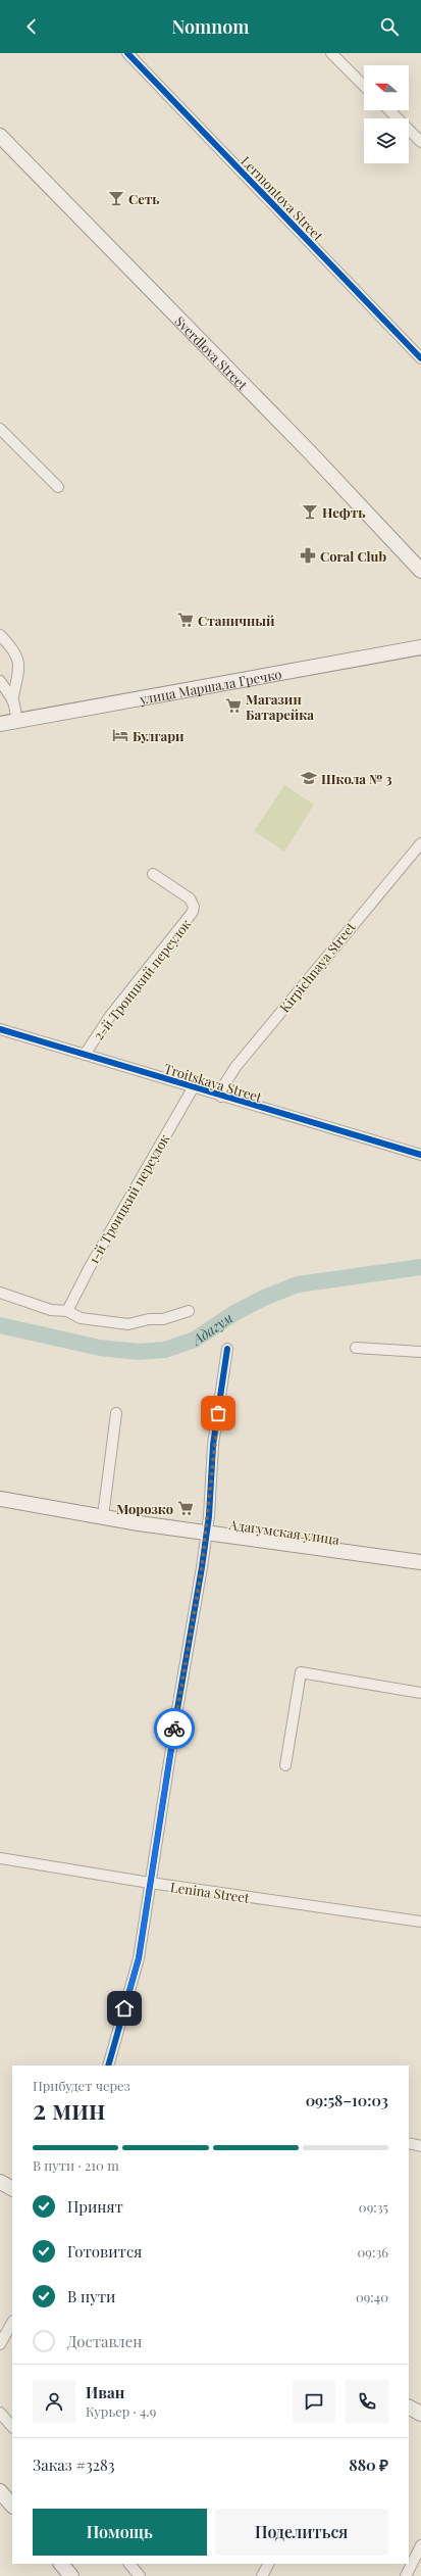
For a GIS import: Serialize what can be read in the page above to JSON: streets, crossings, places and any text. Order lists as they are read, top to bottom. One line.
{"streets":{"main road":["Sverdlova Street","улица Маршала Гречко","Адагумская улица"],"street":["Lermontova Street","Kirpichnaya Street","2-й Троицкий переулок","Troitskaya Street","1-й Троицкий переулок","Lenina Street"]},"crossings":[["Kirpichnaya Street","Troitskaya Street"],["2-й Троицкий переулок","Troitskaya Street"],["Troitskaya Street","1-й Троицкий переулок"]],"water":["Адагум"],"places":{"bar":["Сеть","Нефть"],"pharmacy":["Coral Club"],"supermarket":["Станичный","Магазин Батарейка","Морозко"],"hotel":["Булгари"],"school or university":["Школа № 3"]},"north":"left","page":{"header":"Nomnom","heading":["2 мин","Прибудет через","09:58–10:03"],"panel":["Иван","Курьер · 4.9","Заказ #3283","880 ₽"],"bar":"В пути · 210 m","list":[["Принят","09:35"],["Готовится","09:36"],["В пути","09:40"],"Доставлен"],"buttons":["Помощь","Поделиться"]}}
